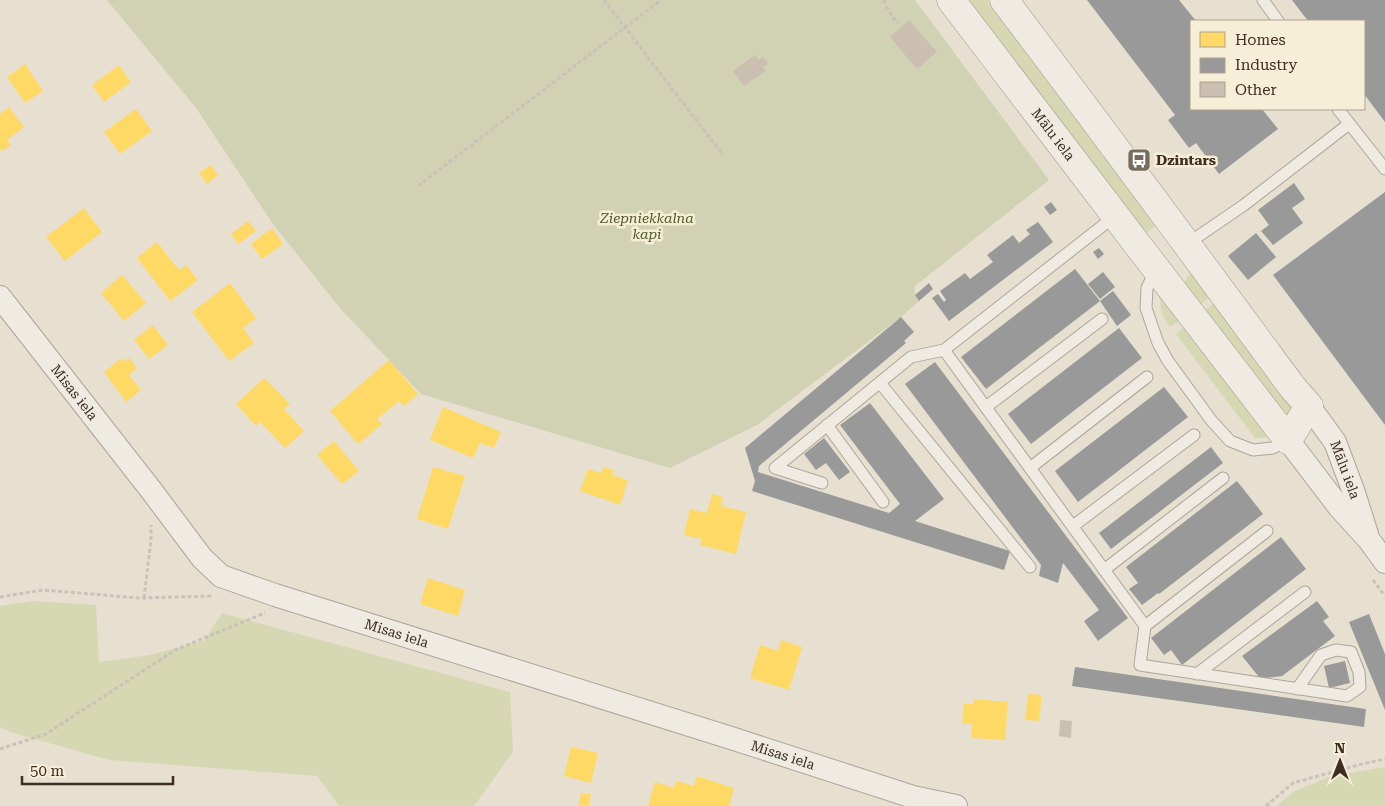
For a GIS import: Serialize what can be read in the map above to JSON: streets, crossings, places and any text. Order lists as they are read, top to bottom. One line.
{"streets":{"street":["Mālu iela","Misas iela"]},"parks":["Ziepniekkalna kapi"],"places":{"bus stop":["Dzintars"]},"legend":["Homes","Industry","Other"],"scale_bar":"50 m","north":"top"}
